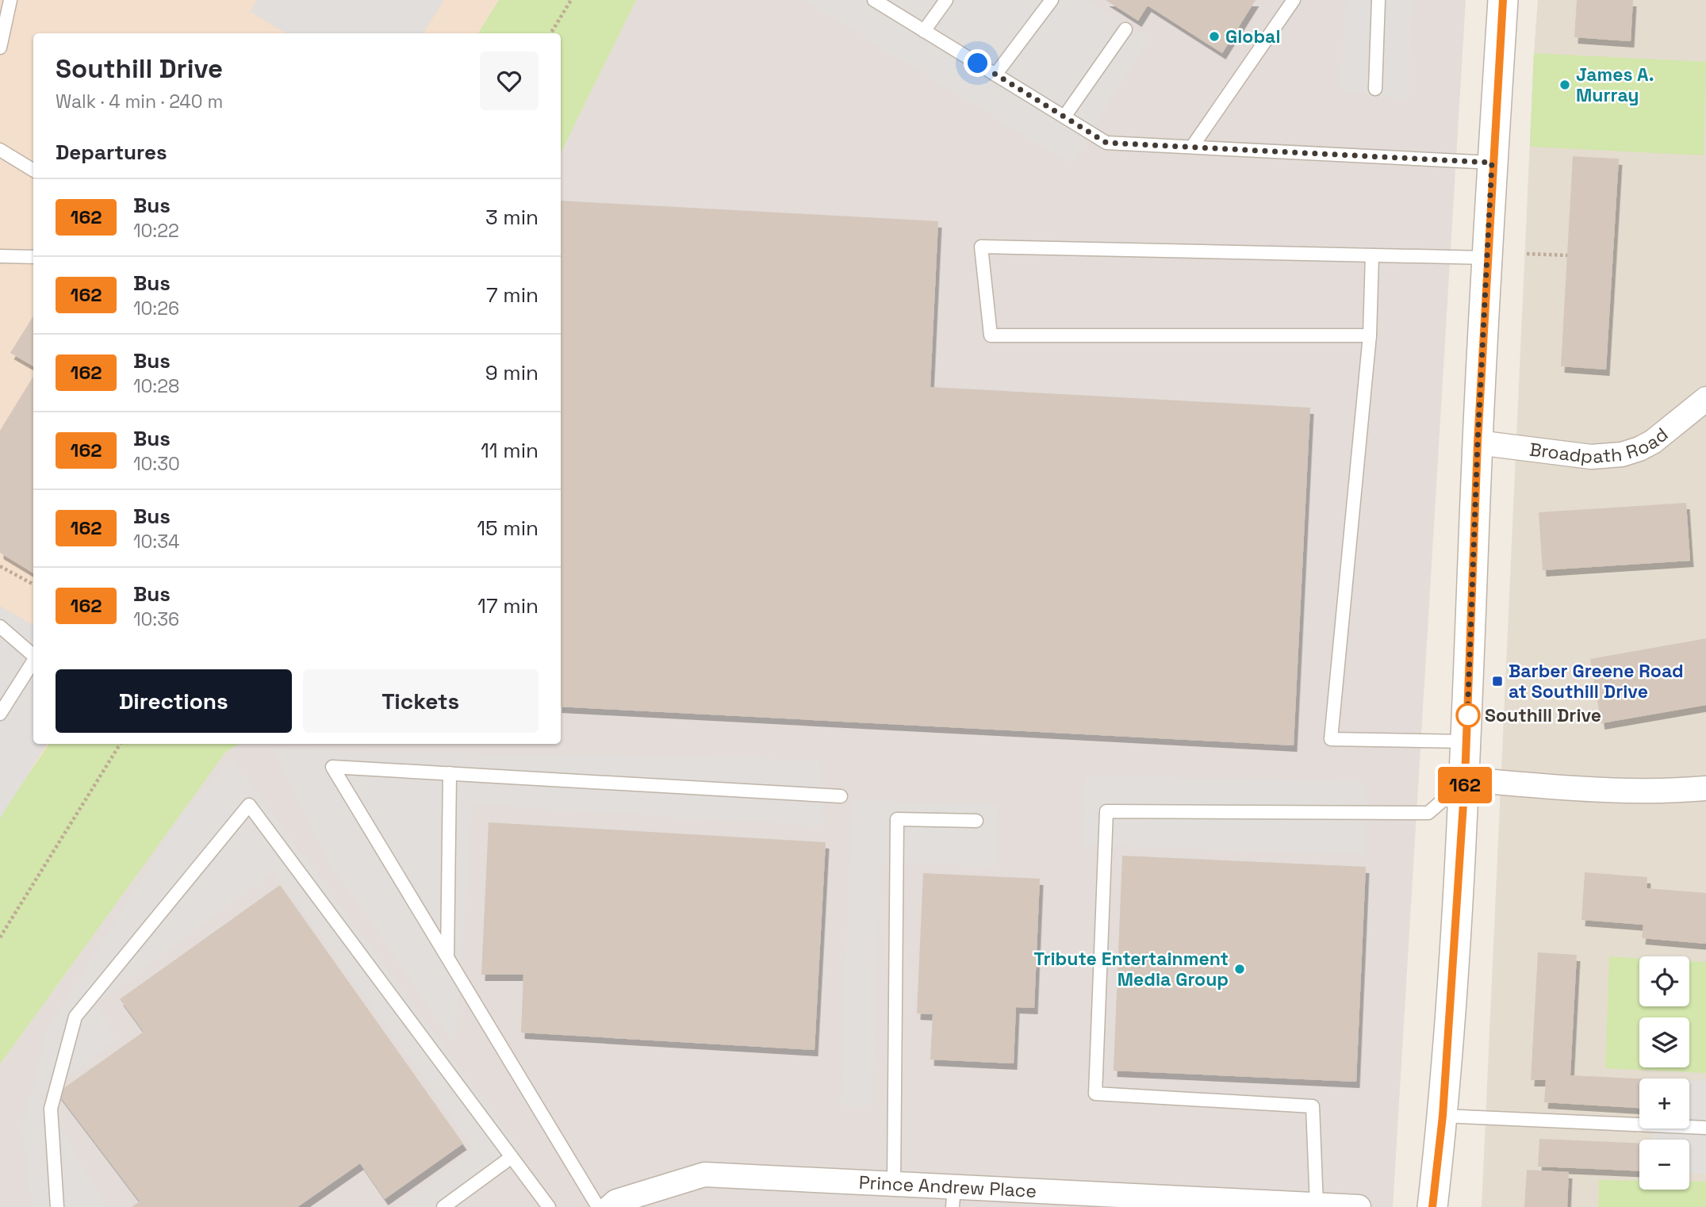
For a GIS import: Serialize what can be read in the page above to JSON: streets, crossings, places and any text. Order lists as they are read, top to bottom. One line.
{"streets":{"street":["Broadpath Road","Prince Andrew Place"]},"places":{"other":["Global","James A. Murray","Southill Drive","Tribute Entertainment Media Group"],"transit":["Barber Greene Road at Southill Drive"]},"lines":["bus line 162"],"page":{"on_map":"162","heading":[["Southill Drive","Walk · 4 min · 240 m"],"Departures"],"list":[{"mark":"162","name":"Bus","note":"10:22","value":"3 min"},{"mark":"162","name":"Bus","note":"10:26","value":"7 min"},{"mark":"162","name":"Bus","note":"10:28","value":"9 min"},{"mark":"162","name":"Bus","note":"10:30","value":"11 min"},{"mark":"162","name":"Bus","note":"10:34","value":"15 min"},{"mark":"162","name":"Bus","note":"10:36","value":"17 min"}],"buttons":["Directions","Tickets"],"map_buttons":["+","−"]}}
